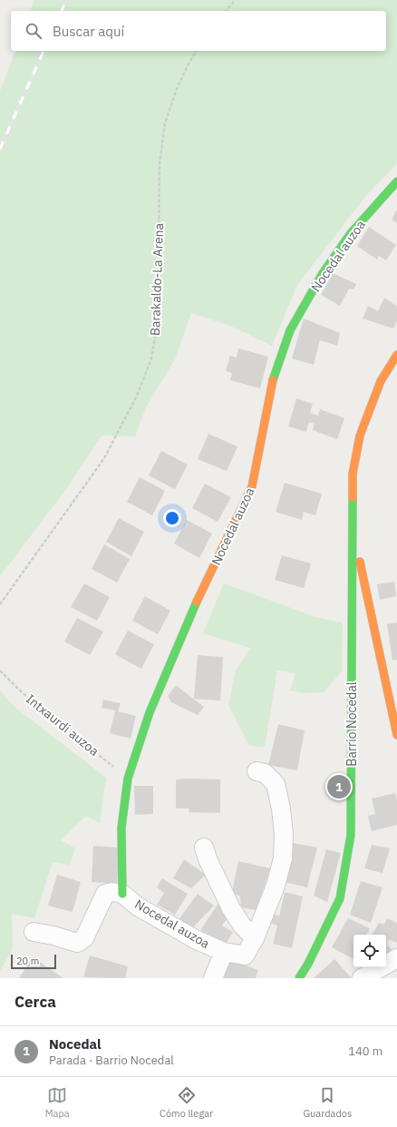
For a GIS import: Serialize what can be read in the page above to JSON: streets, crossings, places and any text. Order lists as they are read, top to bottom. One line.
{"streets":{"street":["Nocedal auzoa","Barrio Nocedal"],"path":["Barakaldo-La Arena","Intxaurdi auzoa"]},"crossings":[["Nocedal auzoa","Intxaurdi auzoa"]],"scale_bar":"20 m","page":{"search":"Buscar aquí","pins":"1","scale":"20 m","heading":"Cerca","list":[{"mark":"1","name":"Nocedal","note":"Parada · Barrio Nocedal","value":"140 m"}],"nav":["Mapa","Cómo llegar","Guardados"]}}
